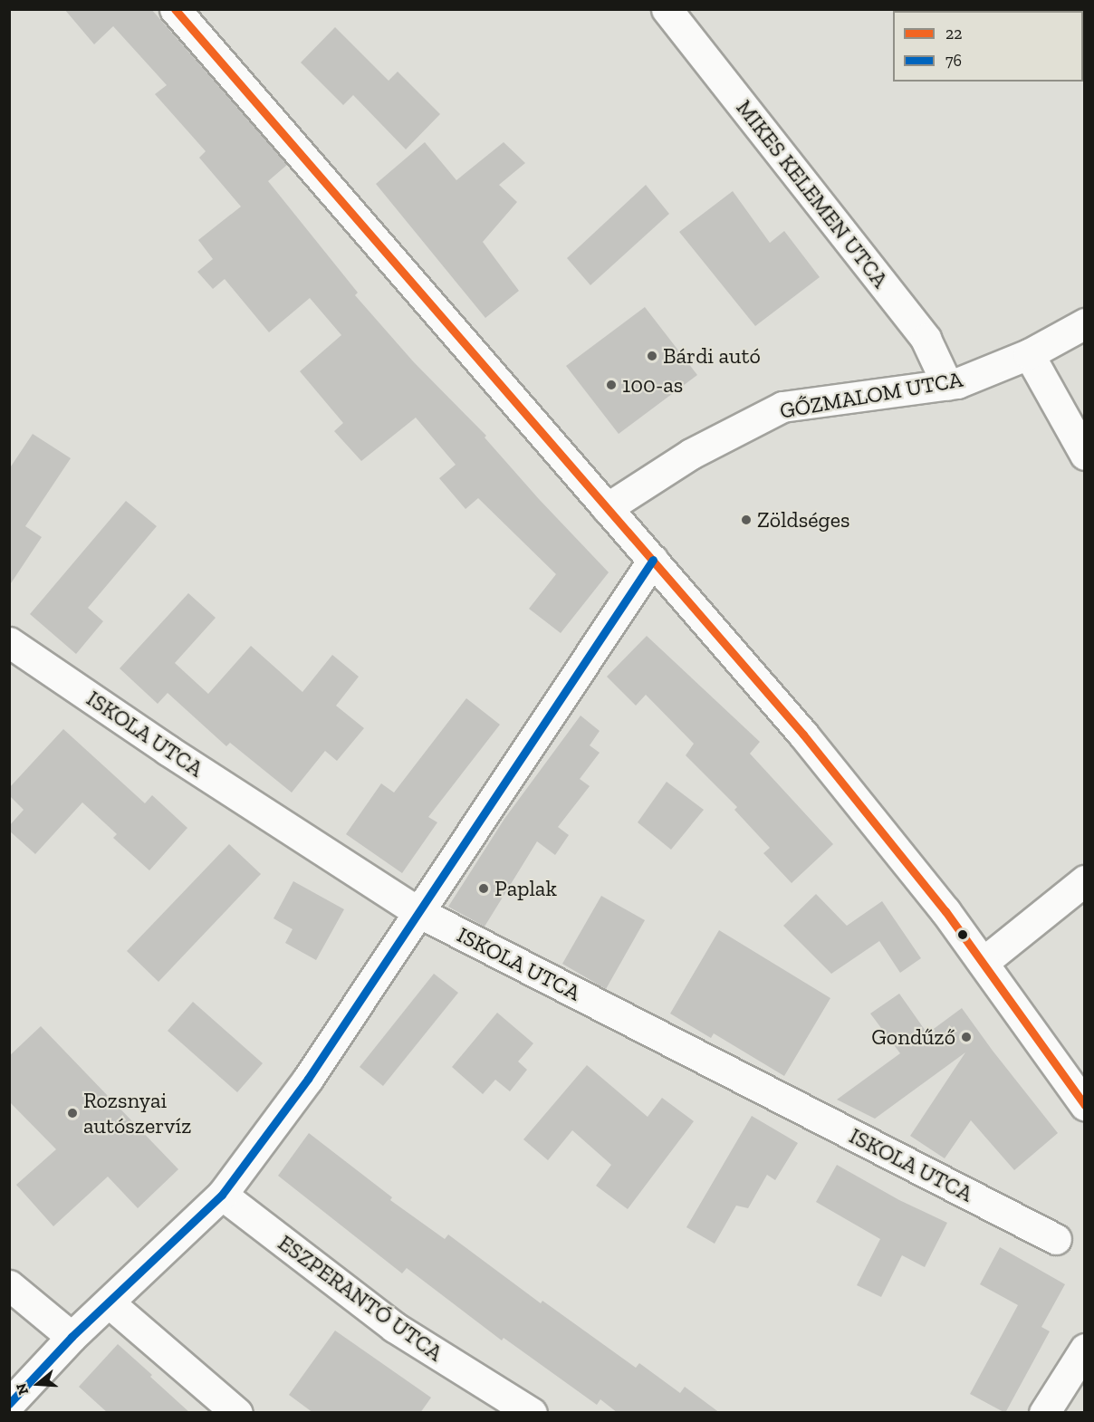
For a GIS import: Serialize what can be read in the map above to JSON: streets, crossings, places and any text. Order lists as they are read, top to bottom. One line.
{"streets":{"street":["MIKES KELEMEN UTCA","GŐZMALOM UTCA","ISKOLA UTCA","ESZPERANTÓ UTCA"]},"crossings":[["MIKES KELEMEN UTCA","GŐZMALOM UTCA"]],"places":["Bárdi autó","100-as","Zöldséges","Paplak","Gondűző","Rozsnyai autószervíz"],"lines":["transit line 22","transit line 76"],"legend":["22","76"],"north":"left"}
